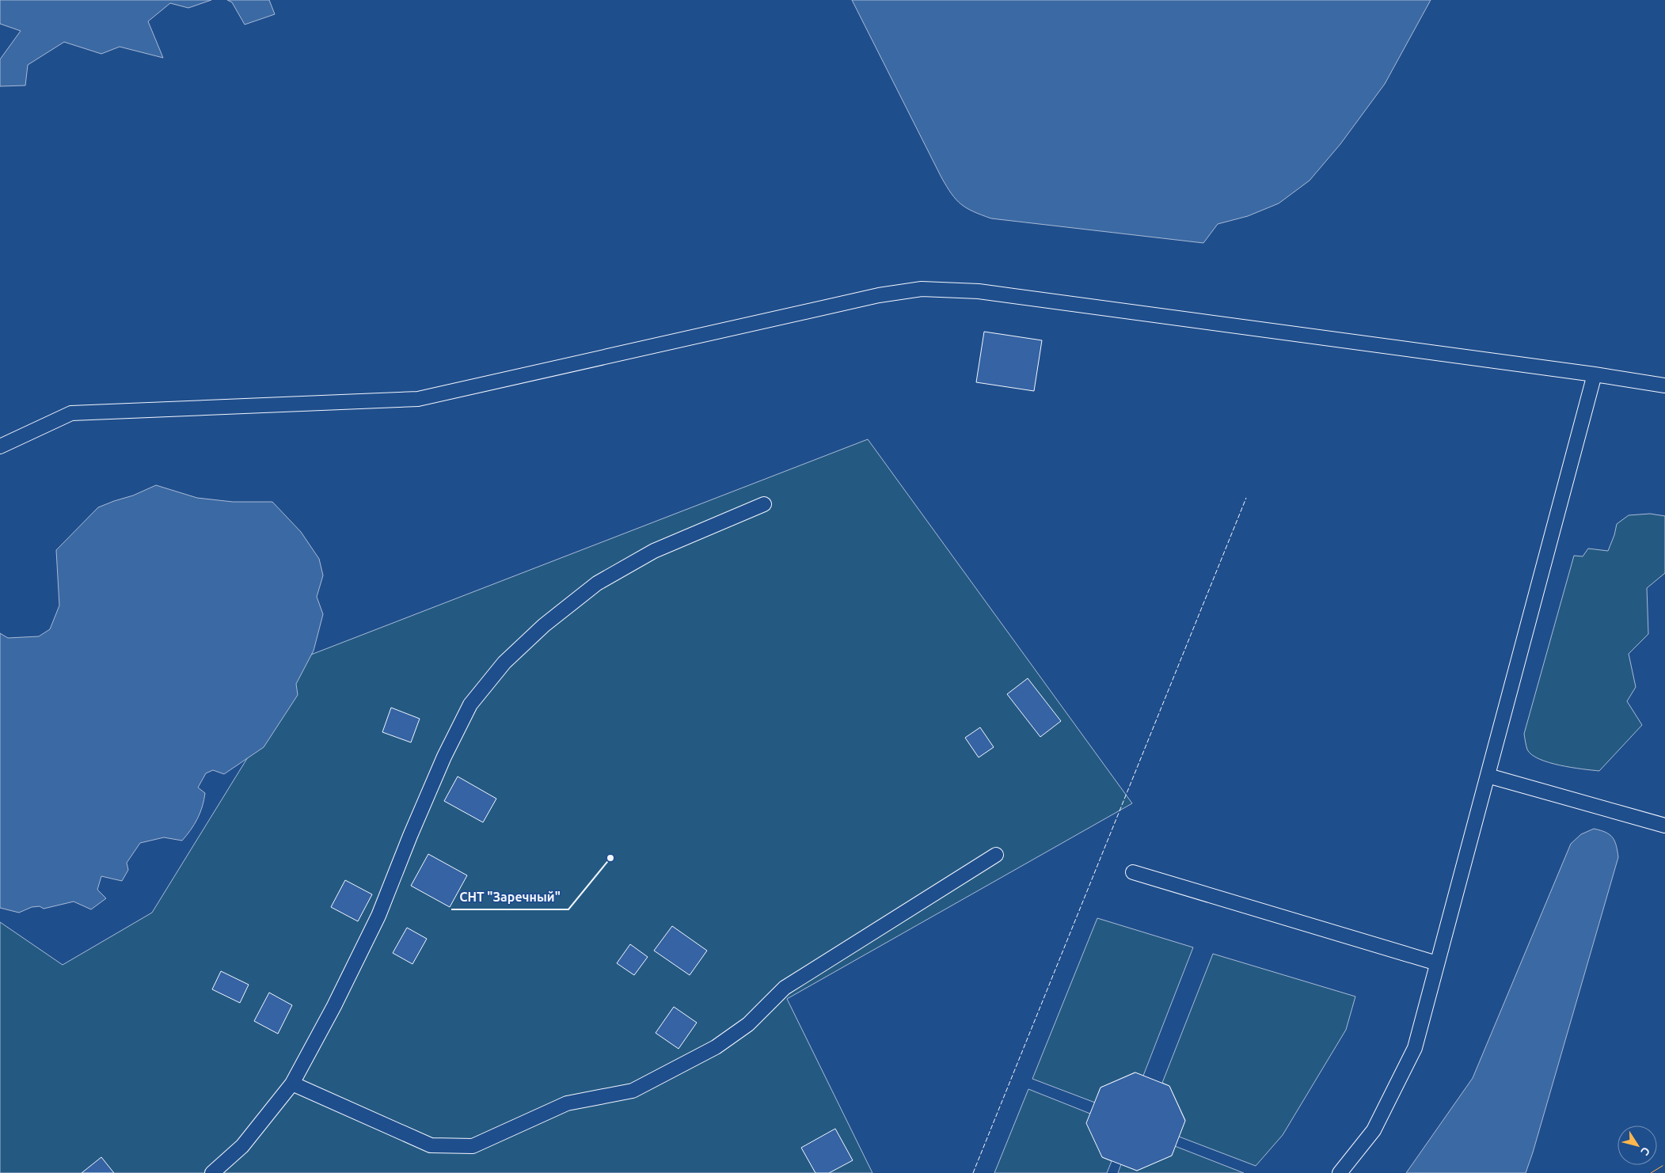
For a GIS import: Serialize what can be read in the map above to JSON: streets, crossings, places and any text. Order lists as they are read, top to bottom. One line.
{"places":["СНТ \"Заречный\""],"north":"bottom right"}
